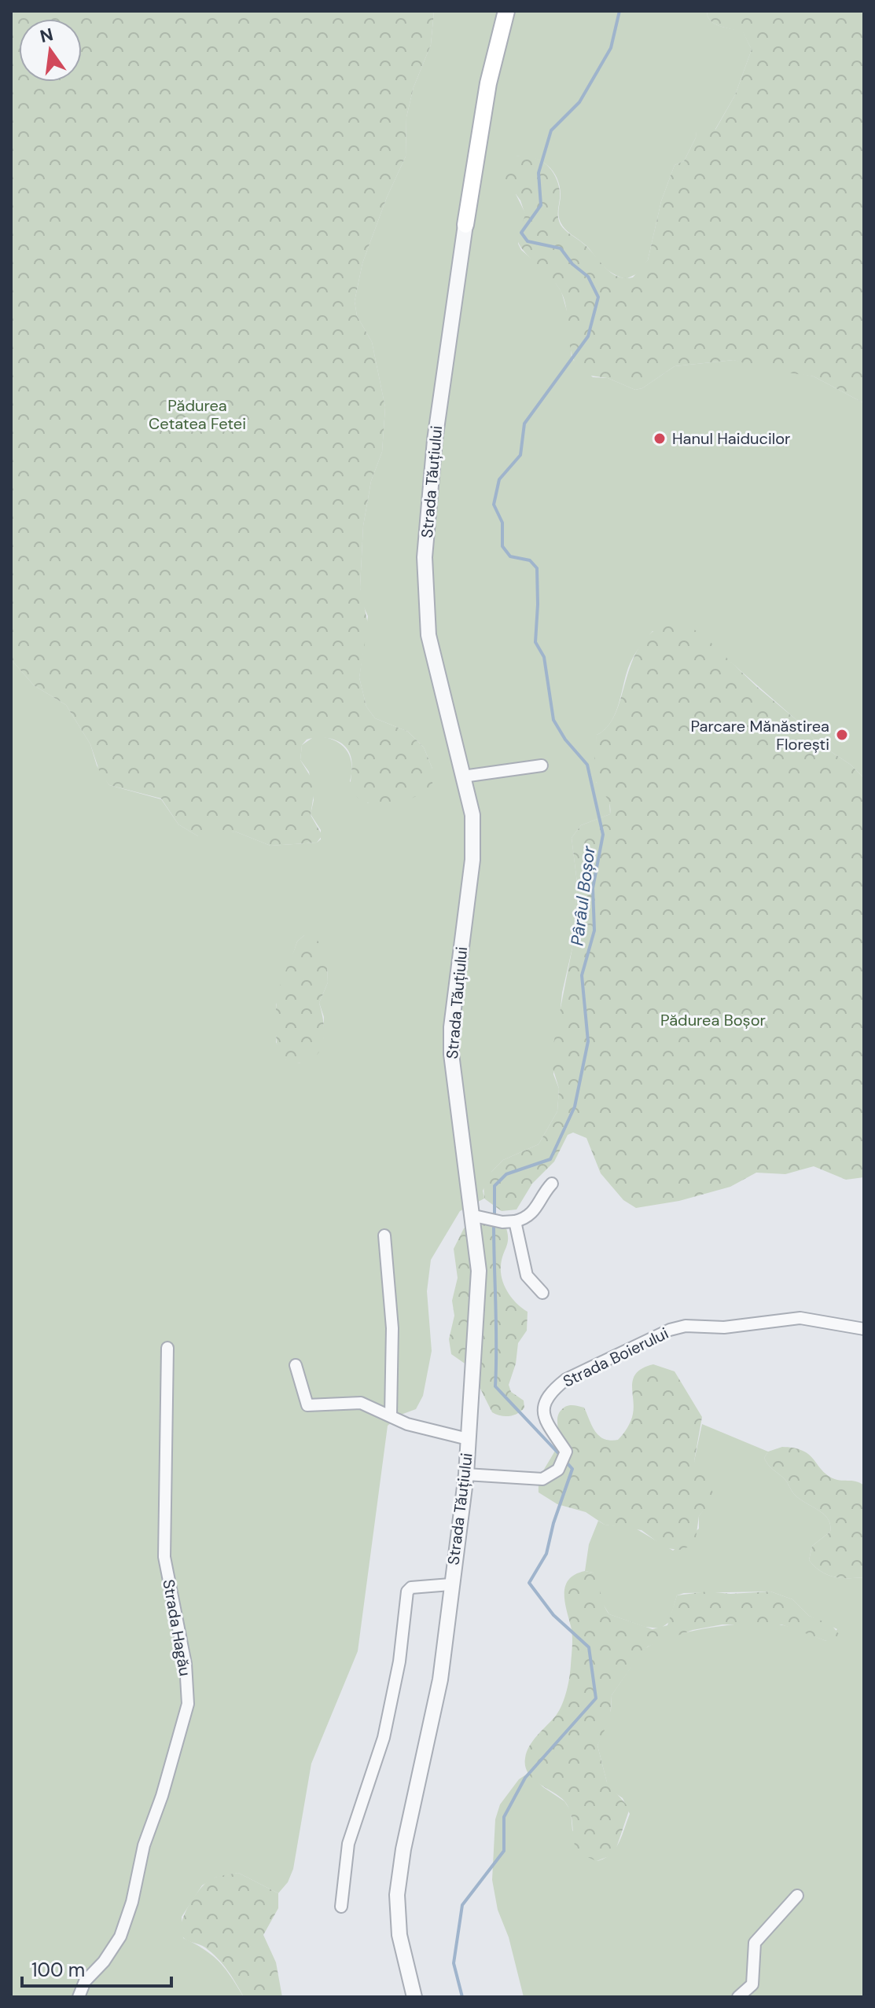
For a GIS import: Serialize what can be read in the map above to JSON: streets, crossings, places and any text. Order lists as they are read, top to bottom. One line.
{"streets":{"main road":["Strada Tăuțiului"],"street":["Strada Boierului","Strada Hagău"]},"crossings":[["Strada Tăuțiului","Strada Boierului"]],"water":["Pârâul Boșor"],"parks":["Pădurea Cetatea Fetei","Pădurea Boșor"],"places":["Hanul Haiducilor","Parcare Mănăstirea Florești"],"scale_bar":"100 m","north":"top"}
